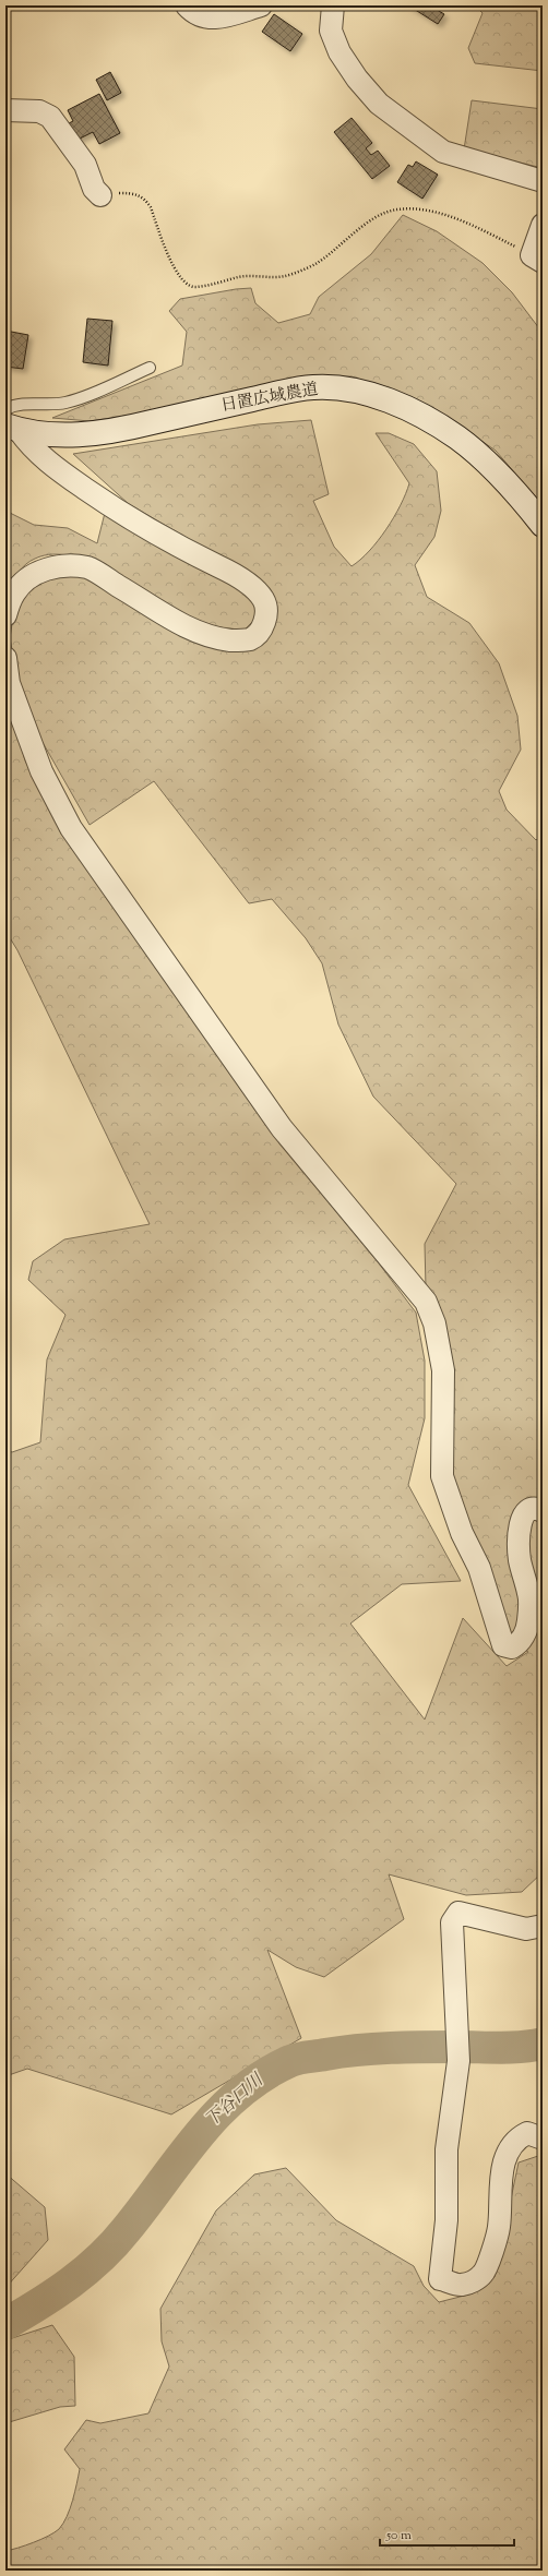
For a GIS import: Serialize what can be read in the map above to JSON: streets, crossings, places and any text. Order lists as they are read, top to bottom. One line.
{"streets":{"street":["日置広域農道"]},"water":["下谷口川"],"scale_bar":"50 m"}
